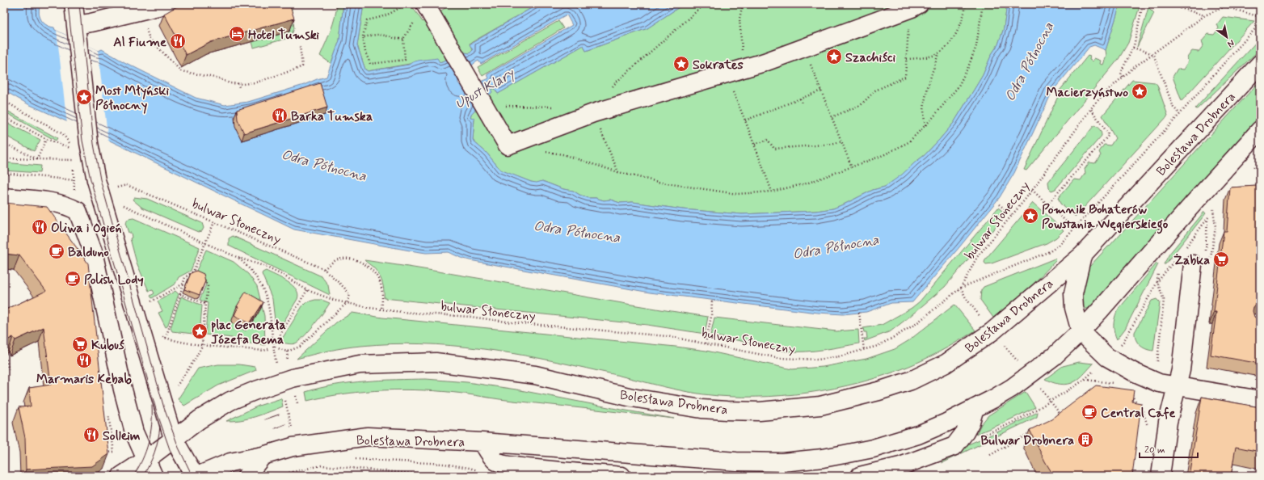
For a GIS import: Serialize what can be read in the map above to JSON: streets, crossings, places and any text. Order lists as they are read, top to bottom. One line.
{"streets":{"street":["Bolesława Drobnera"],"path":["bulwar Słoneczny"]},"water":["Odra Północna","Upust Klary"],"places":{"hotel":["Hotel Tumski"],"restaurant":["Al Fiume","Barka Tumska","Oliwa i Ogień","Marmaris Kebab","Solleim"],"place":["Szachiści","Sokrates","Macierzyństwo","Most Młyński Północny","Pomnik Bohaterów Powstania Węgierskiego","plac Generała Józefa Bema"],"cafe":["Balduno","Polish Lody","Central Cafe"],"supermarket":["Żabka","Kubuś"],"building":["Bulwar Drobnera"]},"scale_bar":"20 m","north":"bottom right"}
